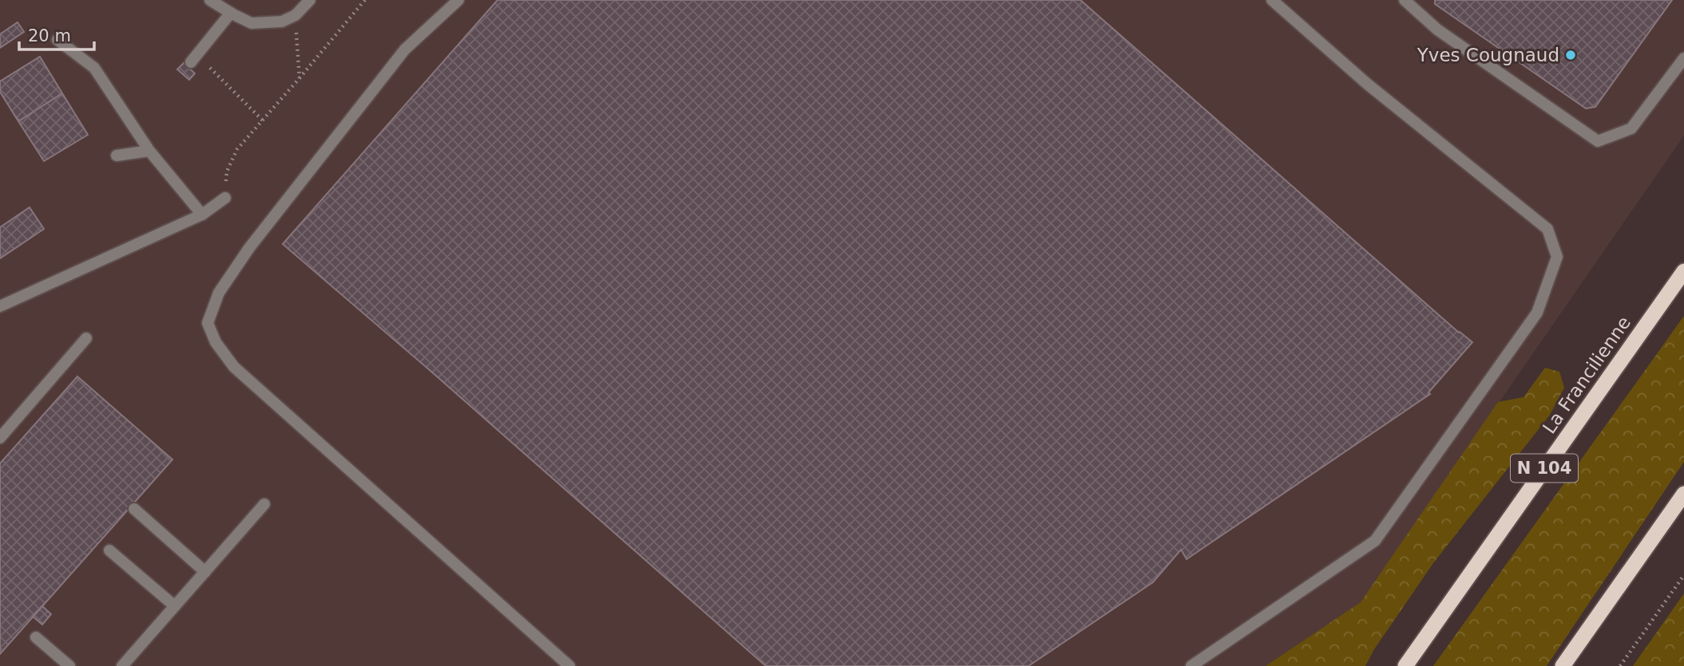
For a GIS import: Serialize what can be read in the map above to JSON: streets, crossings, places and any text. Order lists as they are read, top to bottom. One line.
{"streets":{"highway":["La Francilienne","N 104"]},"places":["Yves Cougnaud"],"scale_bar":"20 m"}
